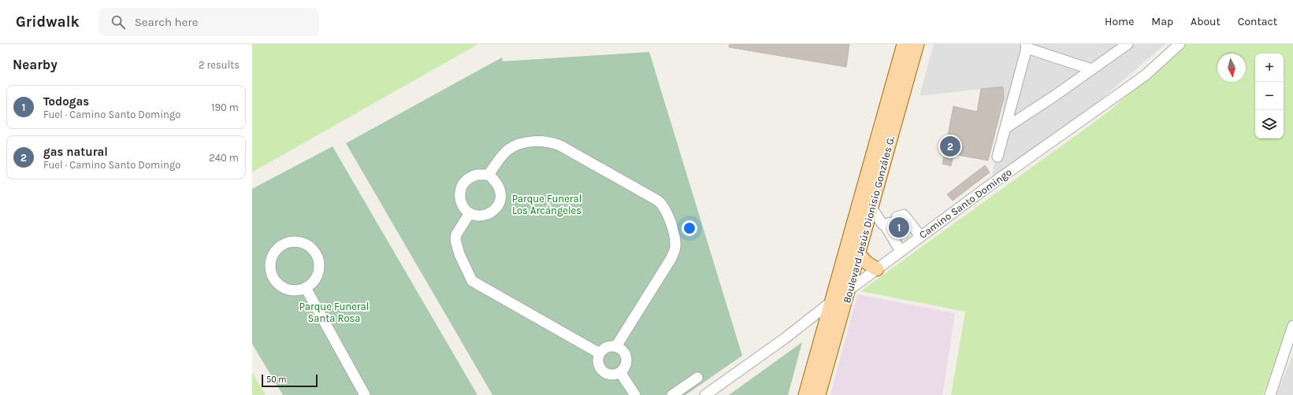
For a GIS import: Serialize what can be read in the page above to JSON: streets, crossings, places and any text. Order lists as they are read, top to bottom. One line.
{"streets":{"main road":["Boulevard Jesús Dionisio Gonzáles G."],"street":["Camino Santo Domingo"]},"crossings":[["Camino Santo Domingo","Boulevard Jesús Dionisio Gonzáles G."]],"parks":["Parque Funeral Los Arcángeles","Parque Funeral Santa Rosa"],"scale_bar":"50 m","north":"bottom","page":{"header":"Gridwalk","search":"Search here","nav":["Home","Map","About","Contact"],"heading":["Nearby","2 results"],"map_buttons":["+","−"],"list":[{"mark":"1","name":"Todogas","note":"Fuel · Camino Santo Domingo","value":"190 m"},{"mark":"2","name":"gas natural","note":"Fuel · Camino Santo Domingo","value":"240 m"}],"pins":["2","1"],"scale":"50 m"}}
